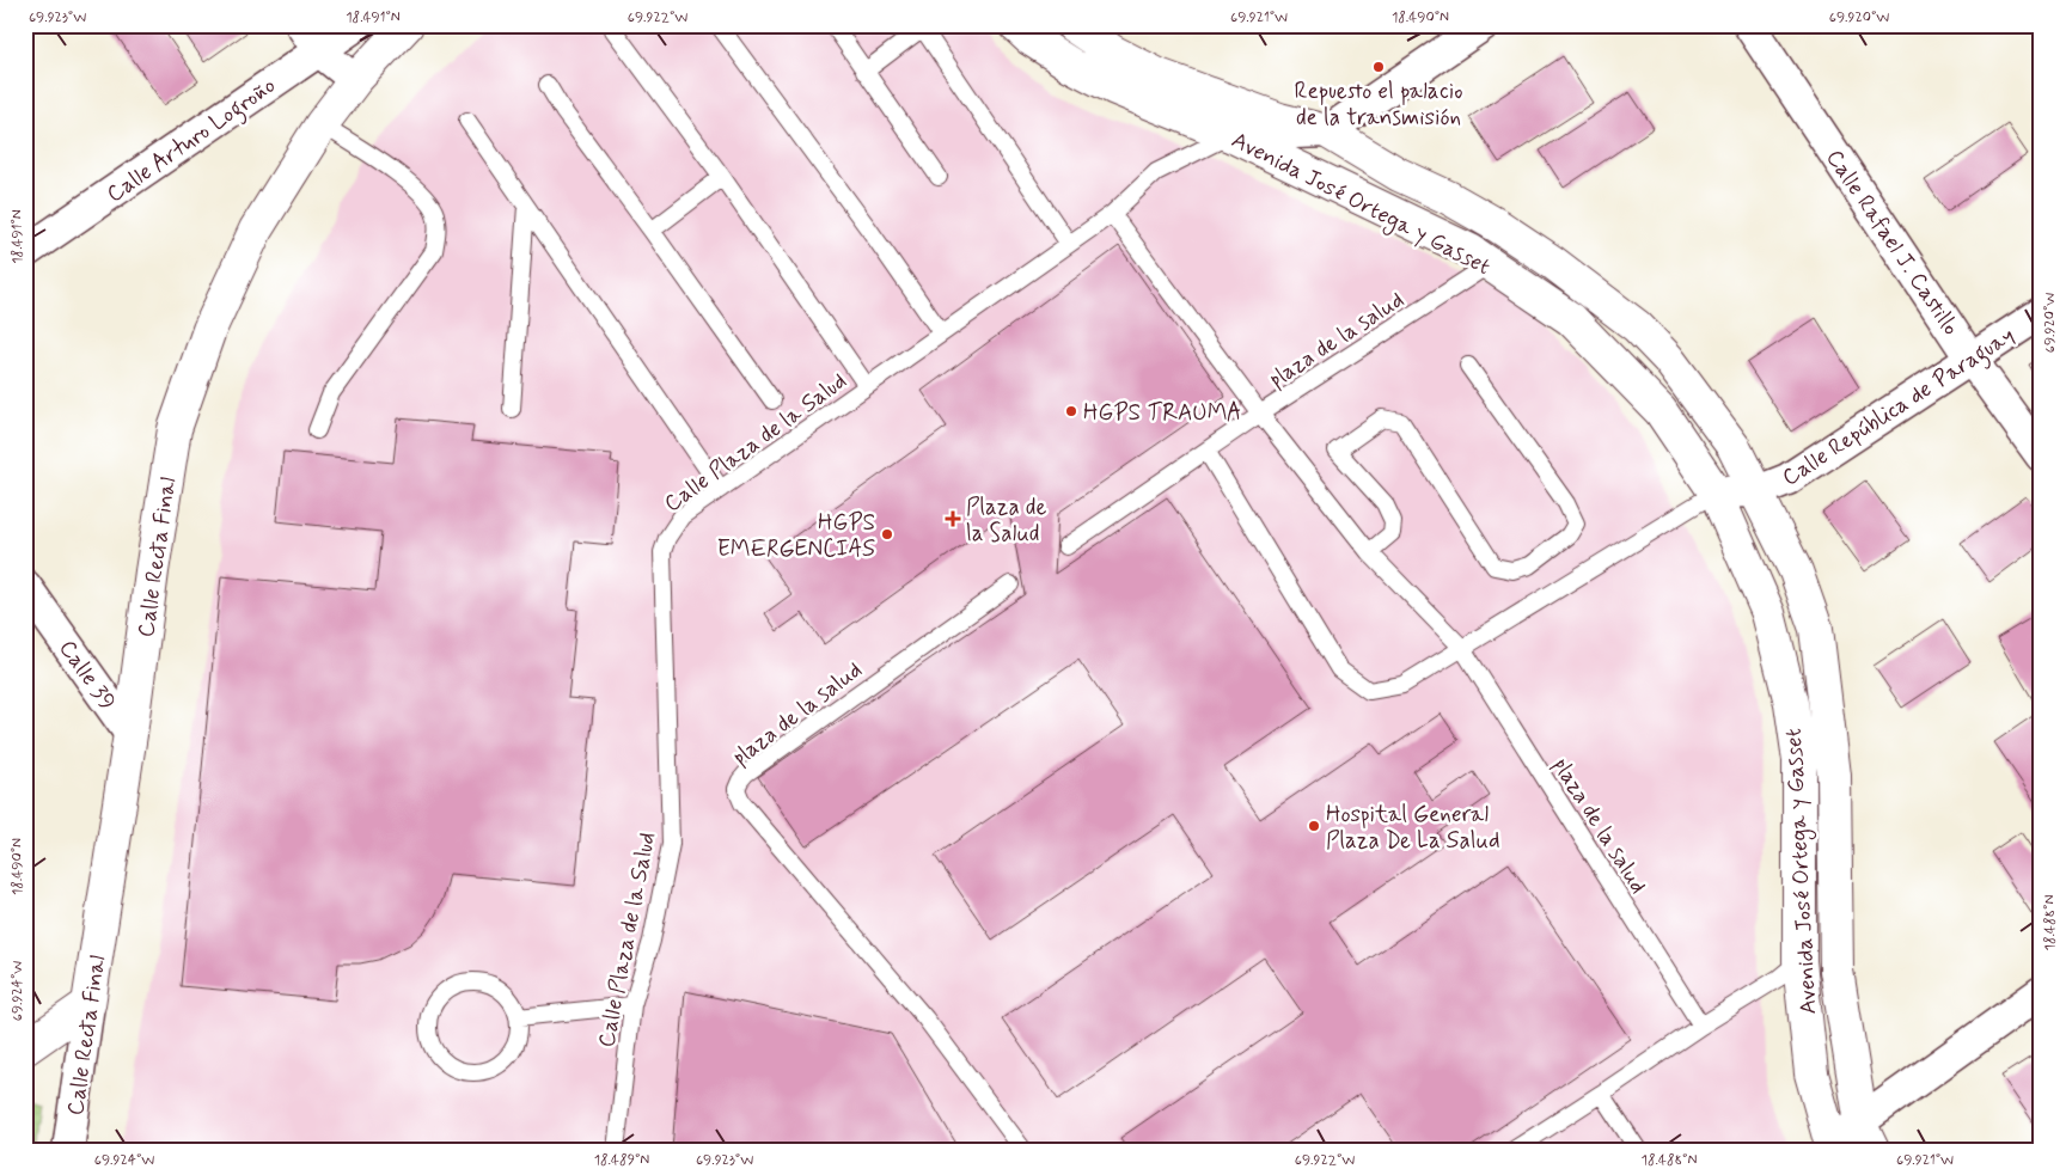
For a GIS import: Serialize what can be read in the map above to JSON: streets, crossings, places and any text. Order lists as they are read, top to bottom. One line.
{"streets":{"main road":["Avenida José Ortega y Gasset","Calle Recta Final"],"street":["Calle Arturo Logroño","Calle Rafael J. Castillo","Calle República de Paraguay","Calle 39"],"lane":["plaza de la salud","Calle Plaza de la Salud"]},"crossings":[["Avenida José Ortega y Gasset","plaza de la salud"],["Avenida José Ortega y Gasset","Calle República de Paraguay"],["Avenida José Ortega y Gasset","Calle Plaza de la Salud"],["Calle Rafael J. Castillo","Calle República de Paraguay"],["plaza de la salud","Calle Plaza de la Salud"],["Calle Recta Final","Calle 39"]],"places":{"other":["Repuesto el palacio de la transmisión","HGPS TRAUMA","HGPS EMERGENCIAS","Hospital General Plaza De La Salud"],"health":["Plaza de la Salud"]},"coordinates":["69.923°W","18.491°N","69.922°W","69.921°W","18.490°N","69.920°W","18.488°N","69.924°W","18.489°N"]}
